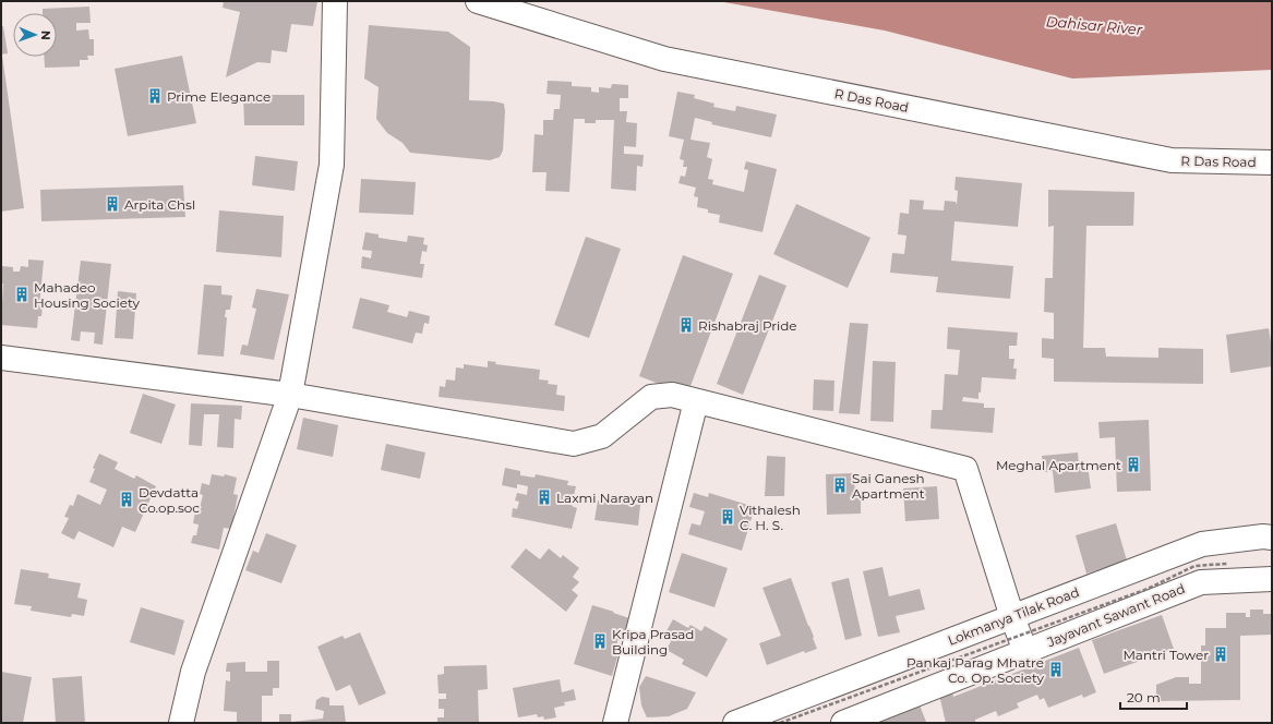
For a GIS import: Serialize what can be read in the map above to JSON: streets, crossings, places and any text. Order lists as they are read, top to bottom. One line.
{"streets":{"street":["R Das Road","Jayavant Sawant Road","Lokmanya Tilak Road"]},"water":["Dahisar River"],"places":{"building":["Prime Elegance","Arpita Chsl","Mahadeo Housing Society","Rishabraj Pride","Meghal Apartment","Sai Ganesh Apartment","Laxmi Narayan","Devdatta Co.op.soc","Vithalesh C. H. S.","Kripa Prasad Building","Mantri Tower","Pankaj Parag Mhatre Co. Op. Society"]},"scale_bar":"20 m","north":"right"}
